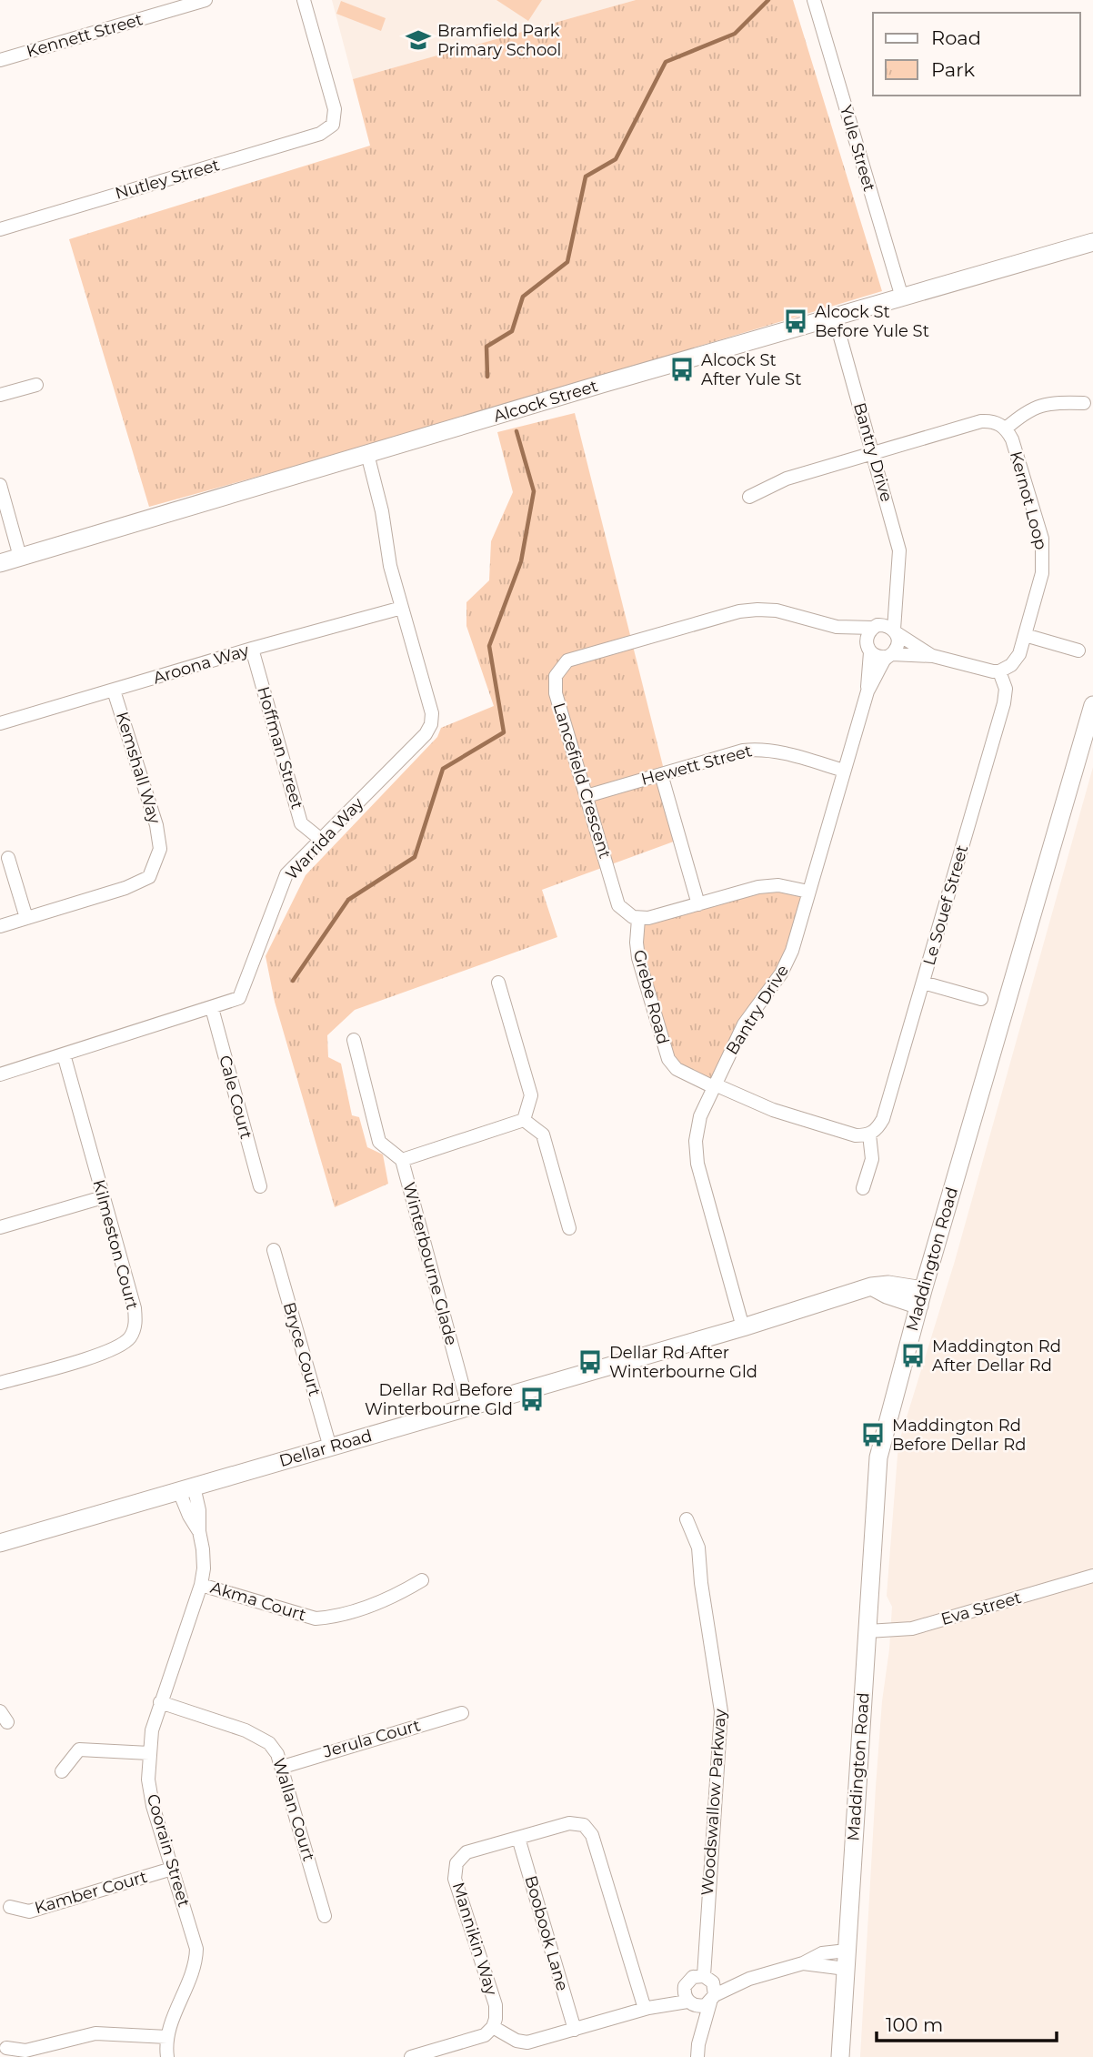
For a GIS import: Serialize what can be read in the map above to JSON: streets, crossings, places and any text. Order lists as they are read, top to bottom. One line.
{"streets":{"main road":["Alcock Street","Maddington Road","Dellar Road"],"street":["Kennett Street","Yule Street","Nutley Street","Bantry Drive","Kernot Loop","Aroona Way","Hoffman Street","Hewett Street","Kemshall Way","Lancefield Crescent","Warrida Way","Le Souef Street","Grebe Road","Cale Court","Kilmeston Court","Winterbourne Glade","Bryce Court","Akma Court","Eva Street","Jerula Court","Woodswallow Parkway","Wallan Court","Coorain Street","Kamber Court","Boobook Lane","Mannikin Way"]},"crossings":[["Yule Street","Alcock Street"],["Alcock Street","Bantry Drive"],["Alcock Street","Warrida Way"],["Bantry Drive","Hewett Street"],["Bantry Drive","Lancefield Crescent"],["Bantry Drive","Grebe Road"],["Bantry Drive","Dellar Road"],["Kernot Loop","Le Souef Street"],["Aroona Way","Hoffman Street"],["Aroona Way","Kemshall Way"],["Aroona Way","Warrida Way"],["Hoffman Street","Warrida Way"],["Hewett Street","Lancefield Crescent"],["Lancefield Crescent","Grebe Road"],["Warrida Way","Cale Court"],["Warrida Way","Kilmeston Court"],["Maddington Road","Dellar Road"],["Maddington Road","Eva Street"],["Winterbourne Glade","Dellar Road"],["Bryce Court","Dellar Road"],["Dellar Road","Coorain Street"],["Akma Court","Coorain Street"],["Jerula Court","Wallan Court"],["Wallan Court","Coorain Street"],["Coorain Street","Kamber Court"],["Boobook Lane","Mannikin Way"]],"places":{"school or university":["Bramfield Park Primary School"],"bus stop":["Alcock St Before Yule St","Alcock St After Yule St","Maddington Rd After Dellar Rd","Dellar Rd After Winterbourne Gld","Dellar Rd Before Winterbourne Gld","Maddington Rd Before Dellar Rd"]},"legend":["Road","Park"],"scale_bar":"100 m"}
